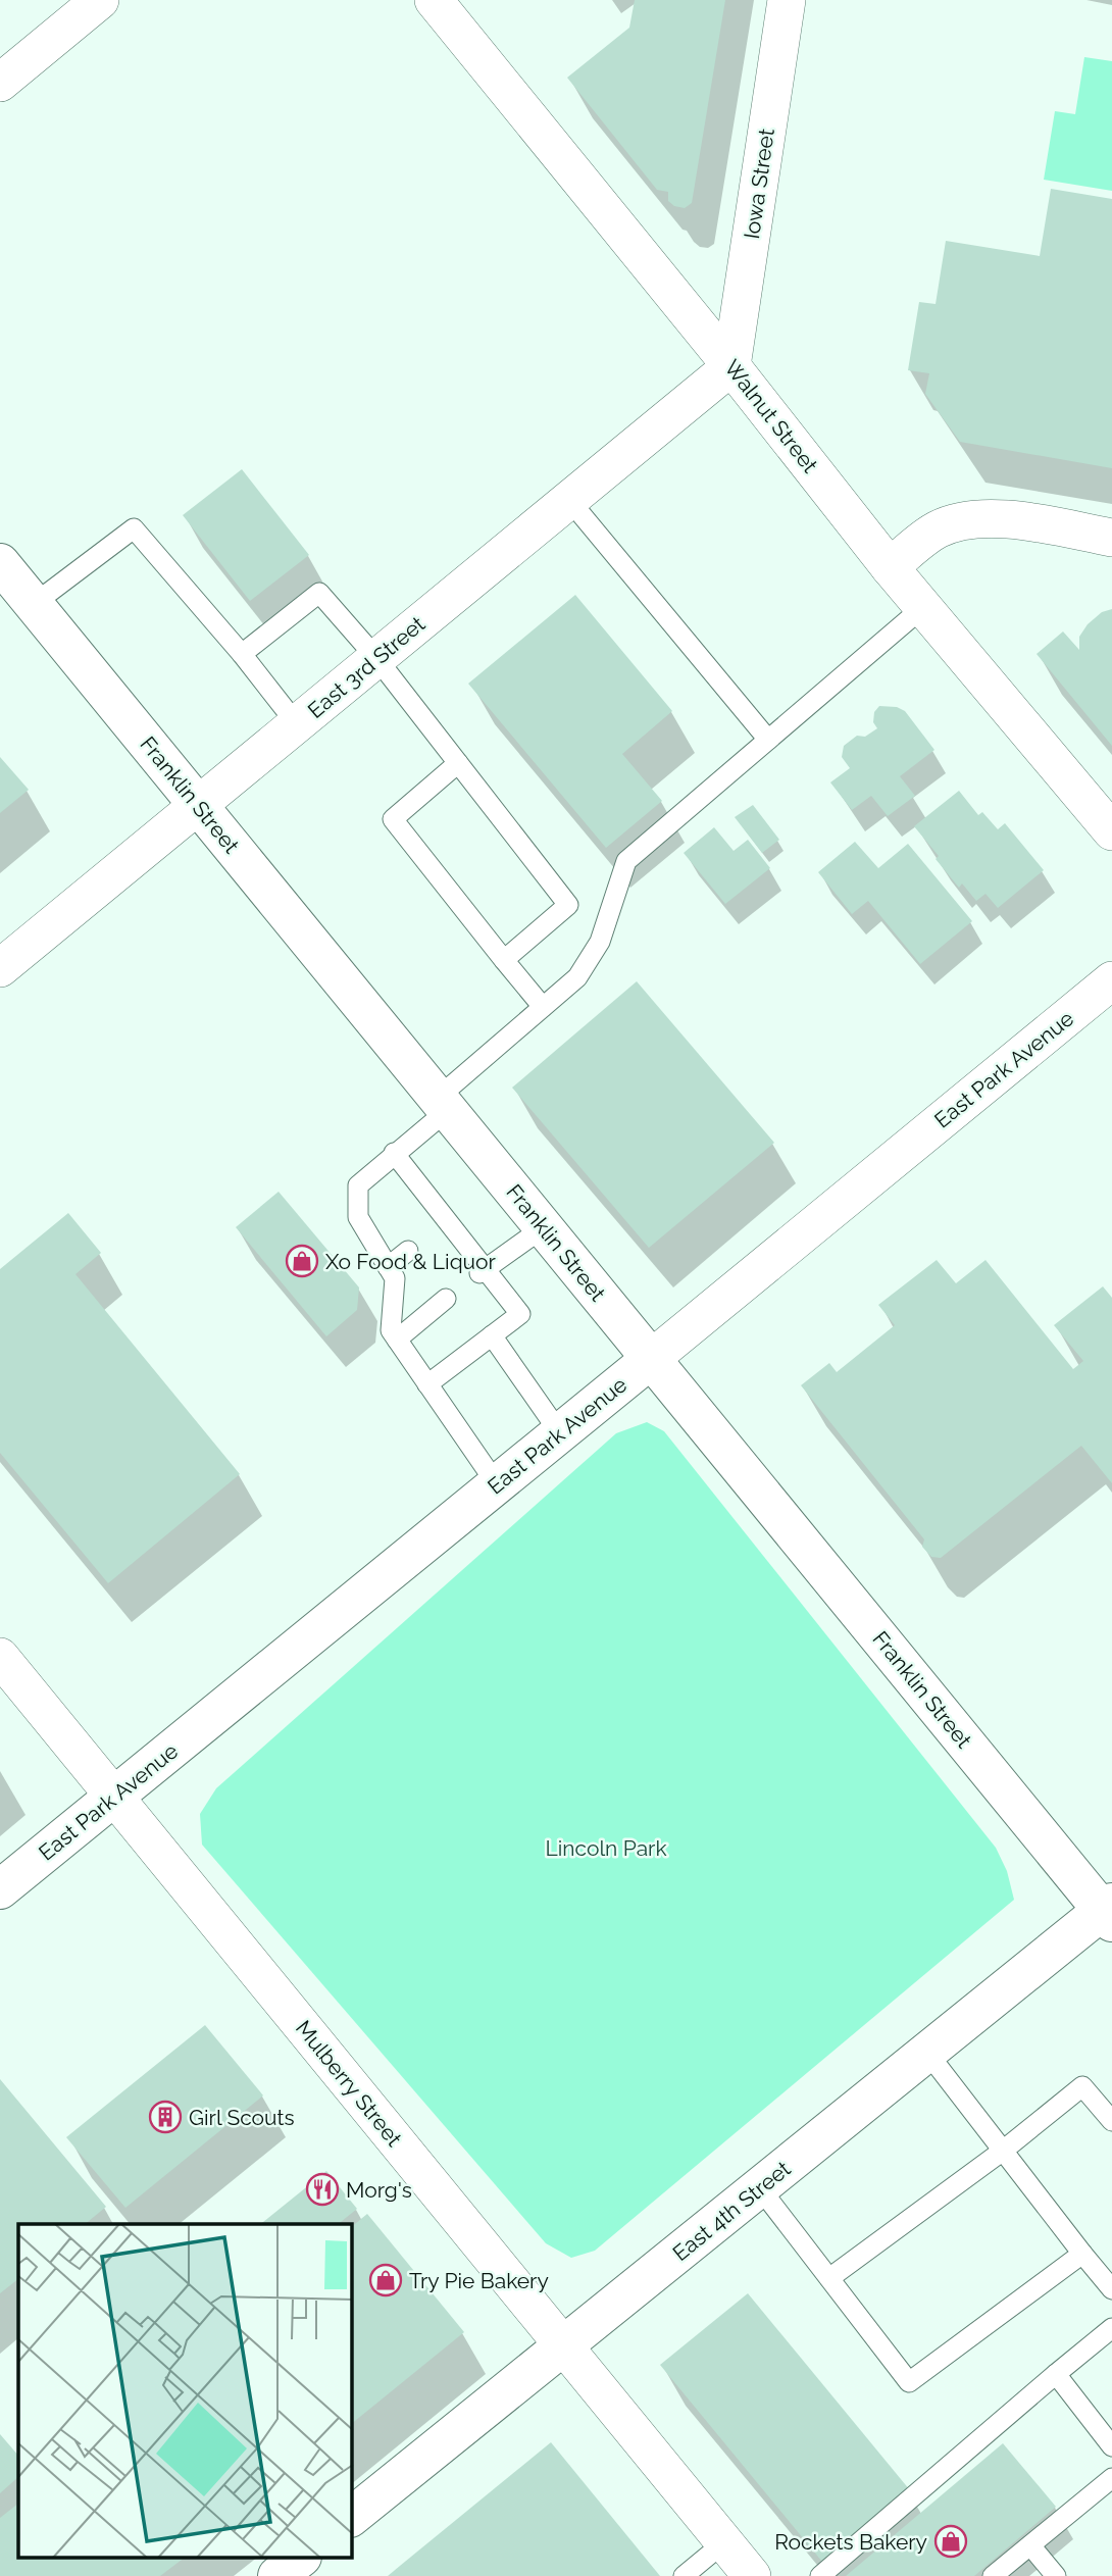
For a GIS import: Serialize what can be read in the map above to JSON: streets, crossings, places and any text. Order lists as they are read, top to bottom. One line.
{"streets":{"street":["Iowa Street","Walnut Street","East 3rd Street","Franklin Street","East Park Avenue","Mulberry Street","East 4th Street"]},"crossings":[["Iowa Street","Walnut Street"],["Iowa Street","East 3rd Street"],["Walnut Street","East 3rd Street"],["East 3rd Street","Franklin Street"],["Franklin Street","East Park Avenue"],["Franklin Street","East 4th Street"],["East Park Avenue","Mulberry Street"],["Mulberry Street","East 4th Street"]],"parks":["Lincoln Park"],"places":{"shop":["Xo Food & Liquor","Try Pie Bakery","Rockets Bakery"],"building":["Girl Scouts"],"restaurant":["Morg's"]}}
